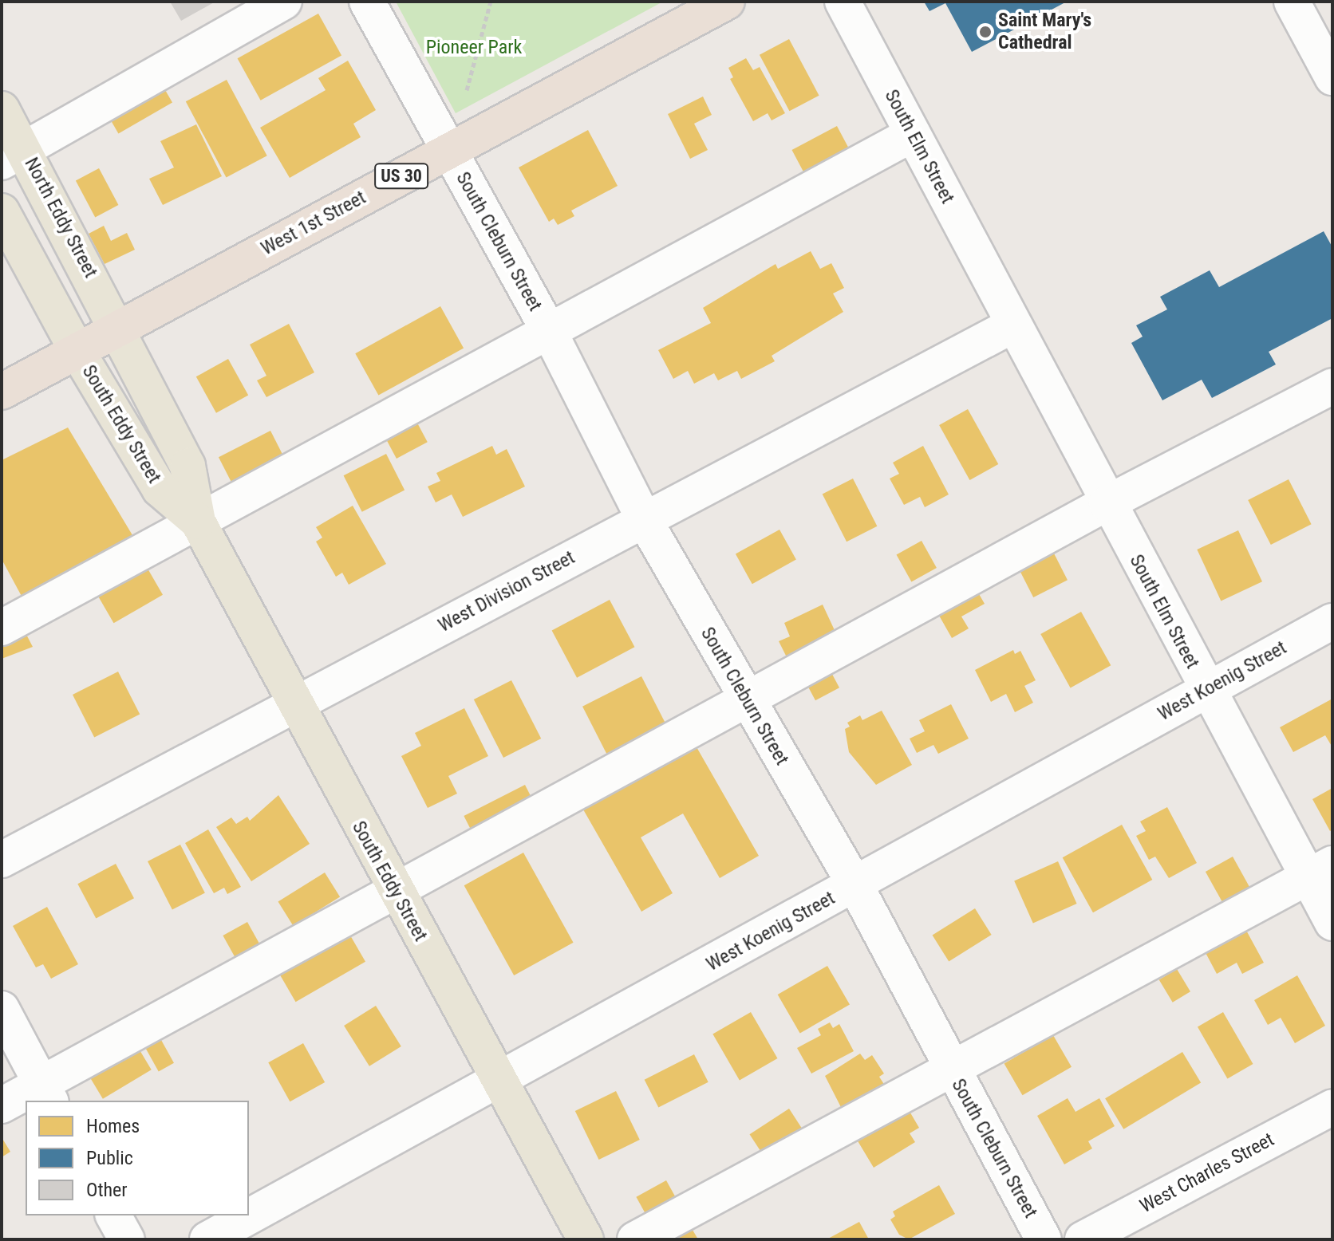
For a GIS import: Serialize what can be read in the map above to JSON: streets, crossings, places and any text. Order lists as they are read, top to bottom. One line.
{"streets":{"highway":["US 30","West 1st Street"],"main road":["North Eddy Street","South Eddy Street"],"street":["South Elm Street","South Cleburn Street","West Division Street","West Koenig Street","West Charles Street"]},"crossings":[["South Elm Street","West Division Street"],["South Elm Street","West Koenig Street"],["North Eddy Street","West 1st Street"],["North Eddy Street","South Eddy Street"],["West 1st Street","South Cleburn Street"],["West 1st Street","South Eddy Street"],["South Cleburn Street","West Division Street"],["South Cleburn Street","West Koenig Street"],["South Eddy Street","West Division Street"],["South Eddy Street","West Koenig Street"]],"parks":["Pioneer Park"],"places":["Saint Mary's Cathedral"],"legend":["Homes","Public","Other"]}
